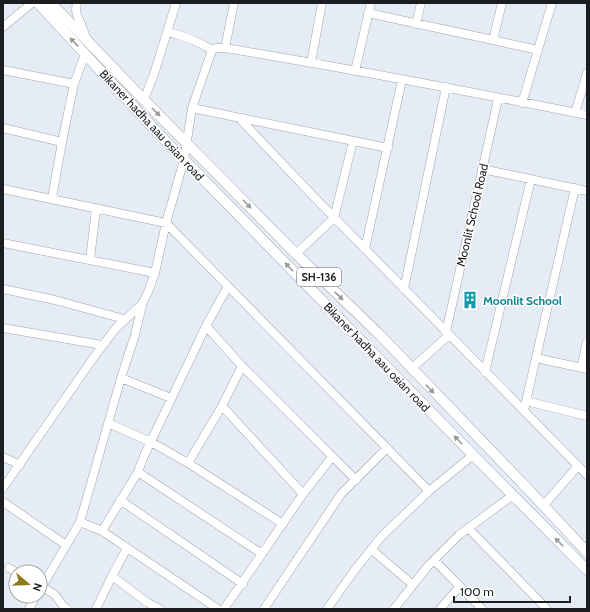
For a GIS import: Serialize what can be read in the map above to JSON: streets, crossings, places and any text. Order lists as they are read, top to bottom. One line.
{"streets":{"main road":["Bikaner hadha aau osian road","SH-136"],"street":["Moonlit School Road"]},"places":{"building":["Moonlit School"]},"scale_bar":"100 m","north":"right"}
